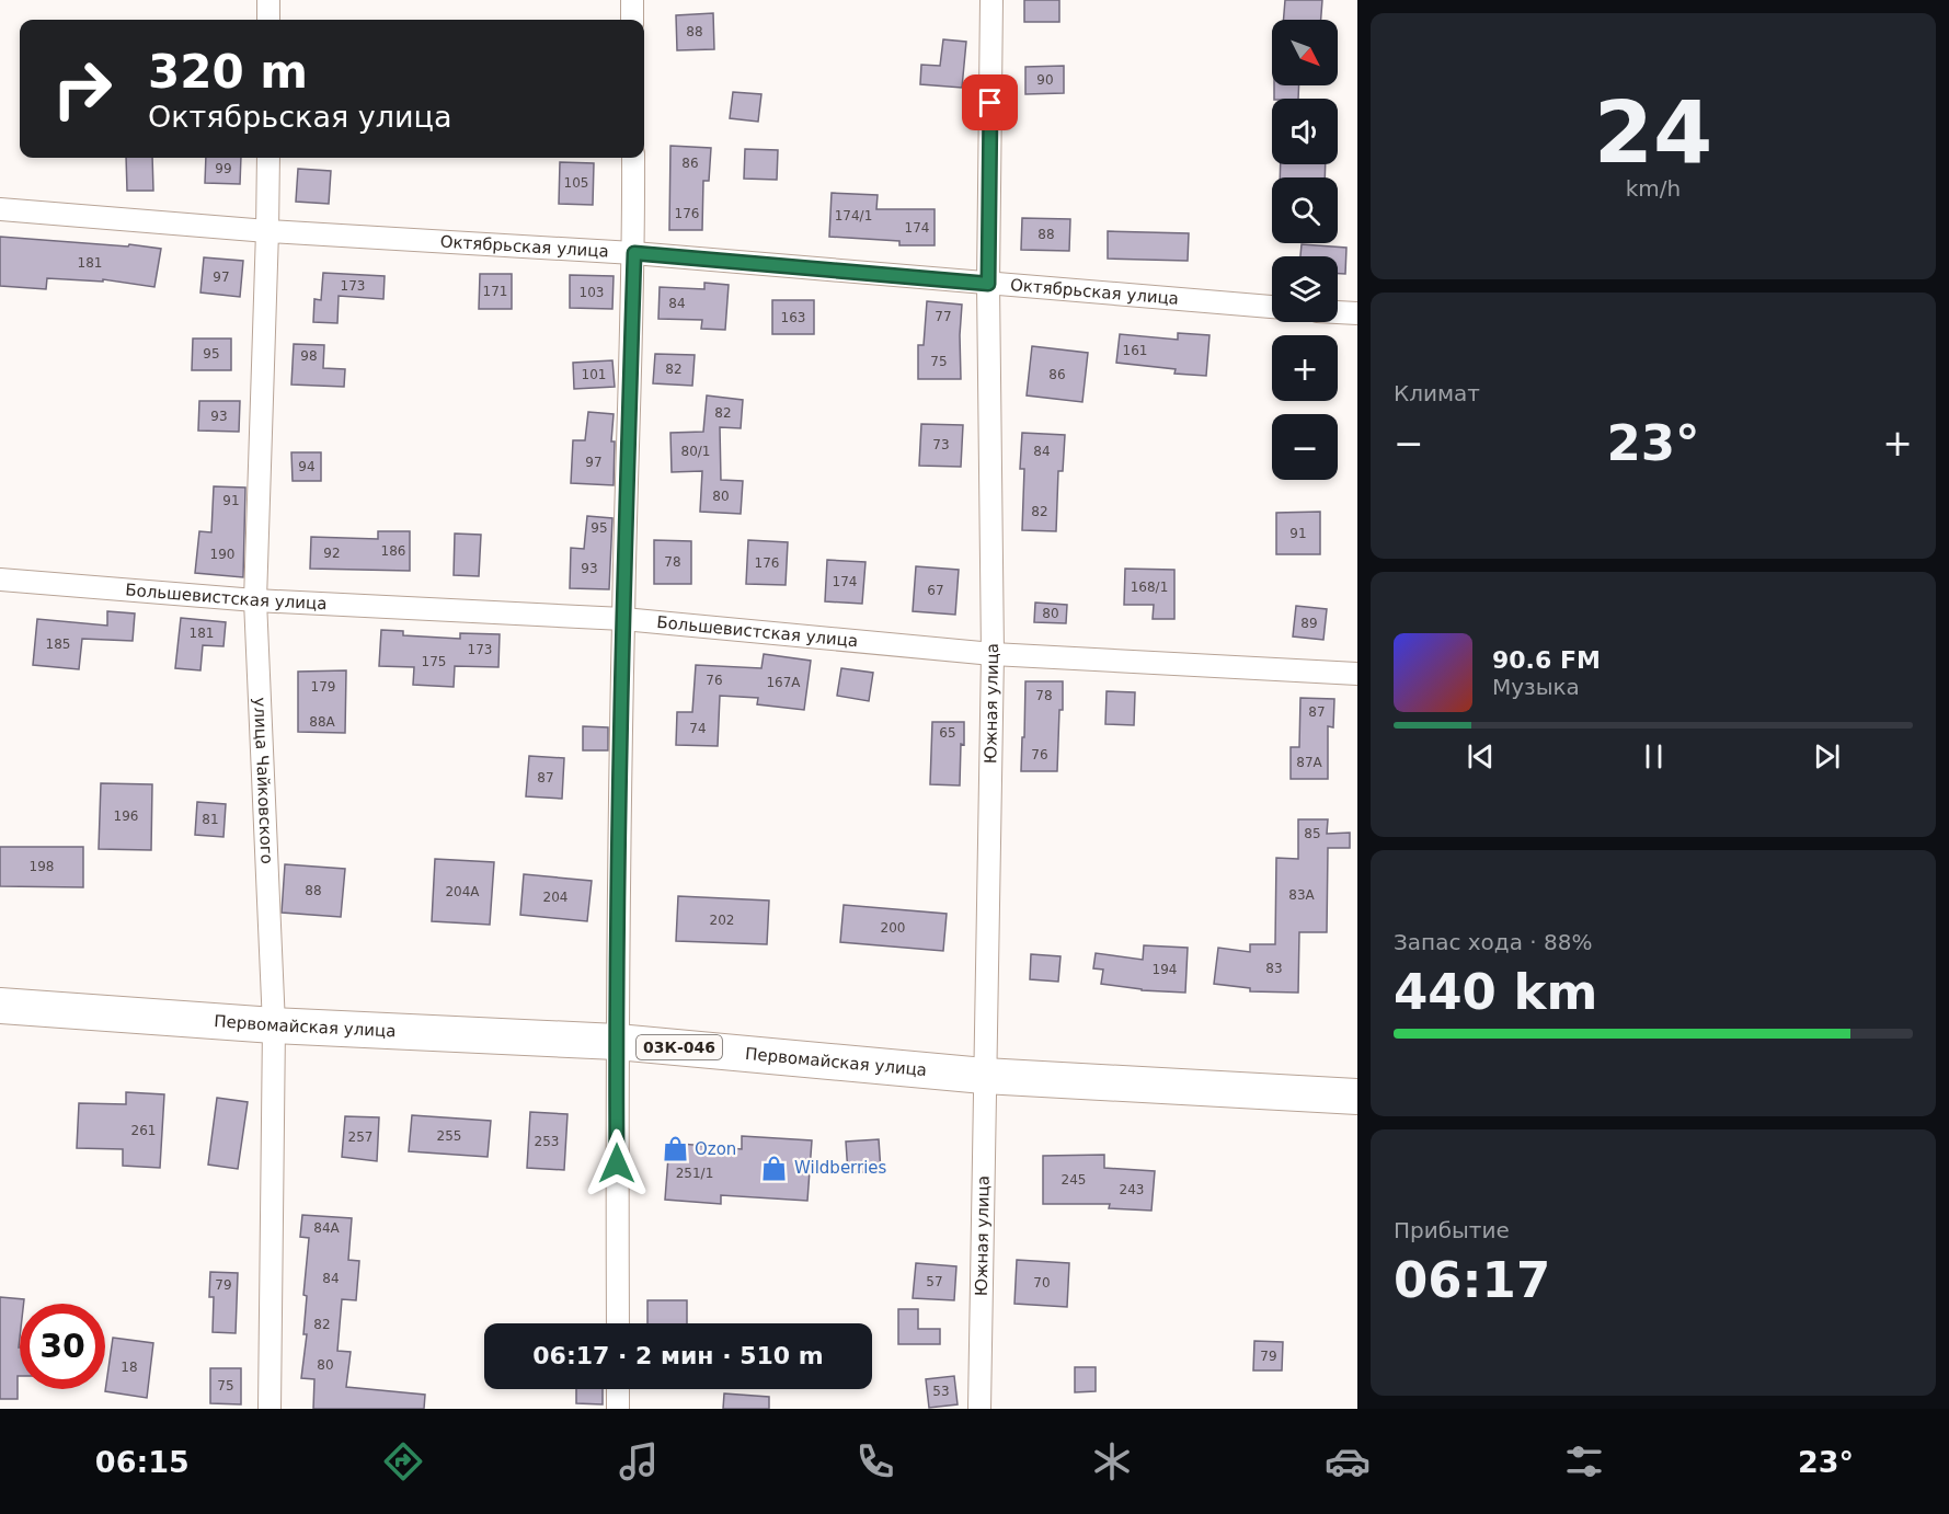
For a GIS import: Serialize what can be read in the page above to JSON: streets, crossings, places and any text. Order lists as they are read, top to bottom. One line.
{"streets":{"main road":["Первомайская улица","03К-046"],"street":["Октябрьская улица","Большевистская улица","Южная улица","улица Чайковского"]},"crossings":[["Октябрьская улица","Южная улица"],["Октябрьская улица","улица Чайковского"],["Большевистская улица","Южная улица"],["Большевистская улица","улица Чайковского"],["Южная улица","Первомайская улица"],["улица Чайковского","Первомайская улица"]],"places":{"shop":["Ozon","Wildberries"]},"house_numbers":["88","90","86","99","105","176","174/1","174","88","181","97","173","171","103","84","77","163","161","95","98","75","82","101","86","82","93","73","80/1","84","97","94","80","91","82","95","91","186","92","190","78","176","93","174","168/1","67","80","89","181","185","173","175","76","167А","179","78","87","88А","74","65","76","87А","87","196","81","85","198","88","204А","83А","204","202","200","83","194","261","255","257","253","251/1","245","243","84А","84","57","70","79","82","79","80","18","75","53"],"north":"bottom right","page":{"tile":[["24","km/h"],"Климат",["Запас хода · 88%","440 km"],["Прибытие","06:17"]],"map_buttons":["+","−"],"turn":["320 m","Октябрьская улица"],"heat":["−","23°","+"],"song":["90.6 FM","Музыка"],"limit":"30","trip":"06:17 · 2 мин · 510 m","tabs":["06:15","23°"]}}
